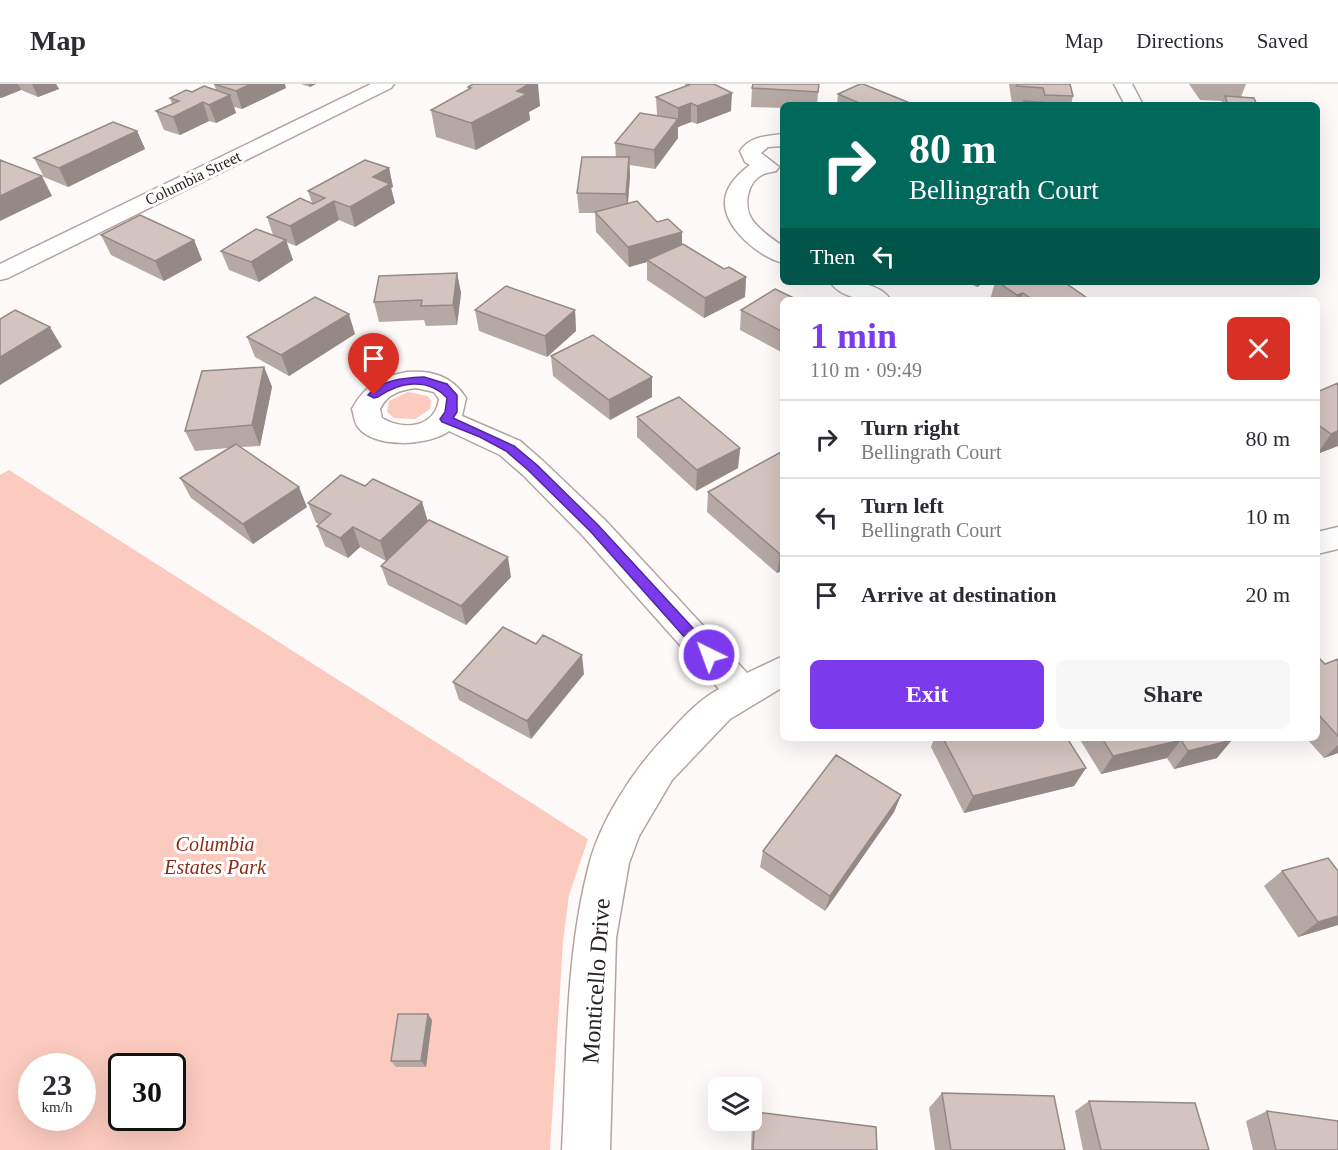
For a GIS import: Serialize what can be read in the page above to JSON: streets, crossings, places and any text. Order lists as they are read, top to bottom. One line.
{"streets":{"street":["Columbia Street","Monticello Drive"]},"parks":["Columbia Estates Park"],"page":{"header":"Map","nav":["Map","Directions","Saved"],"turn":["80 m","Bellingrath Court"],"then":"Then","heading":["1 min","110 m · 09:49"],"list":[{"name":"Turn right","note":"Bellingrath Court","value":"80 m"},{"name":"Turn left","note":"Bellingrath Court","value":"10 m"},{"name":"Arrive at destination","value":"20 m"}],"buttons":["Exit","Share"],"speed":"23 km/h","limit":"30"}}
